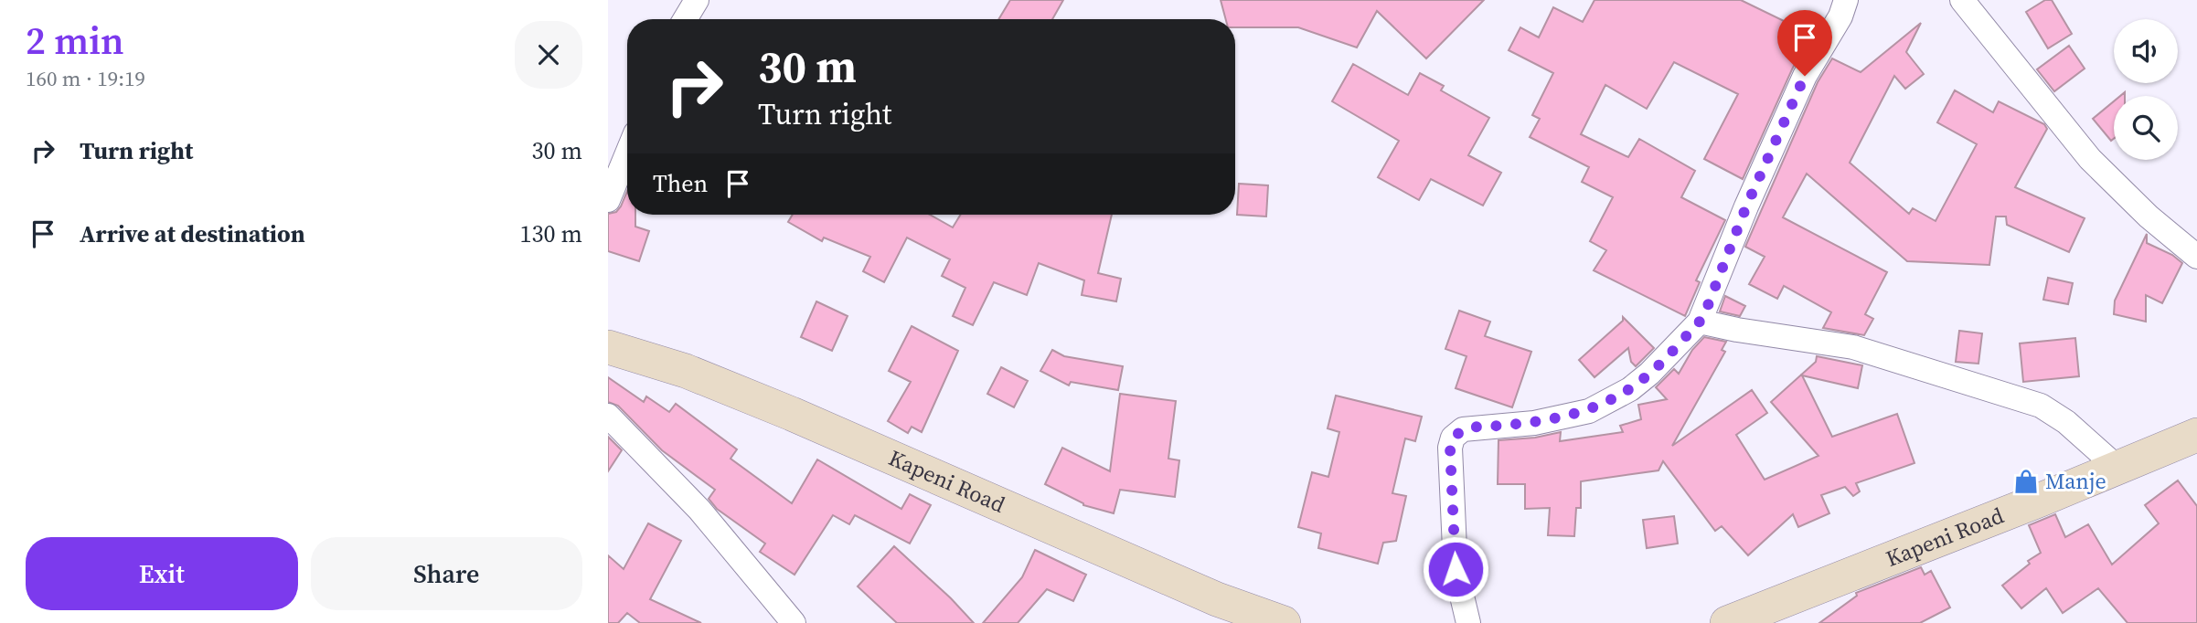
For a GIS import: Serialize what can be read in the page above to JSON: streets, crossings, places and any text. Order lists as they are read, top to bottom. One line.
{"streets":{"main road":["Kapeni Road"]},"places":{"shop":["Manje"]},"page":{"heading":["2 min","160 m · 19:19"],"turn":["30 m","Turn right"],"list":[{"name":"Turn right","value":"30 m"},{"name":"Arrive at destination","value":"130 m"}],"then":"Then","buttons":["Exit","Share"]}}
